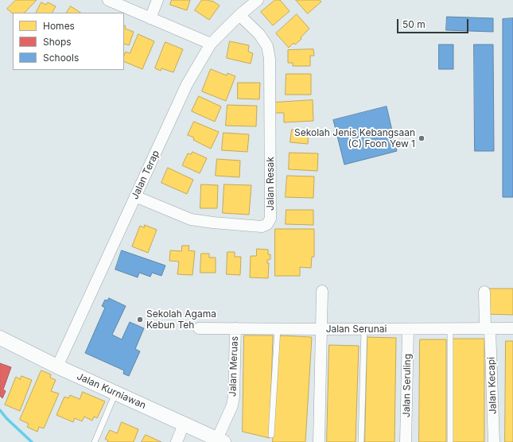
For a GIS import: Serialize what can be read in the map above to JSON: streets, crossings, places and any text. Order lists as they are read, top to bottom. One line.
{"streets":{"street":["Jalan Terap","Jalan Resak","Jalan Serunai","Jalan Meruas","Jalan Seruling","Jalan Kecapi","Jalan Kurniawan"]},"crossings":[["Jalan Terap","Jalan Resak"],["Jalan Terap","Jalan Kurniawan"],["Jalan Serunai","Jalan Meruas"],["Jalan Serunai","Jalan Seruling"],["Jalan Serunai","Jalan Kecapi"],["Jalan Meruas","Jalan Kurniawan"]],"places":["Sekolah Jenis Kebangsaan (C) Foon Yew 1","Sekolah Agama Kebun Teh"],"legend":["Homes","Shops","Schools"],"scale_bar":"50 m"}
